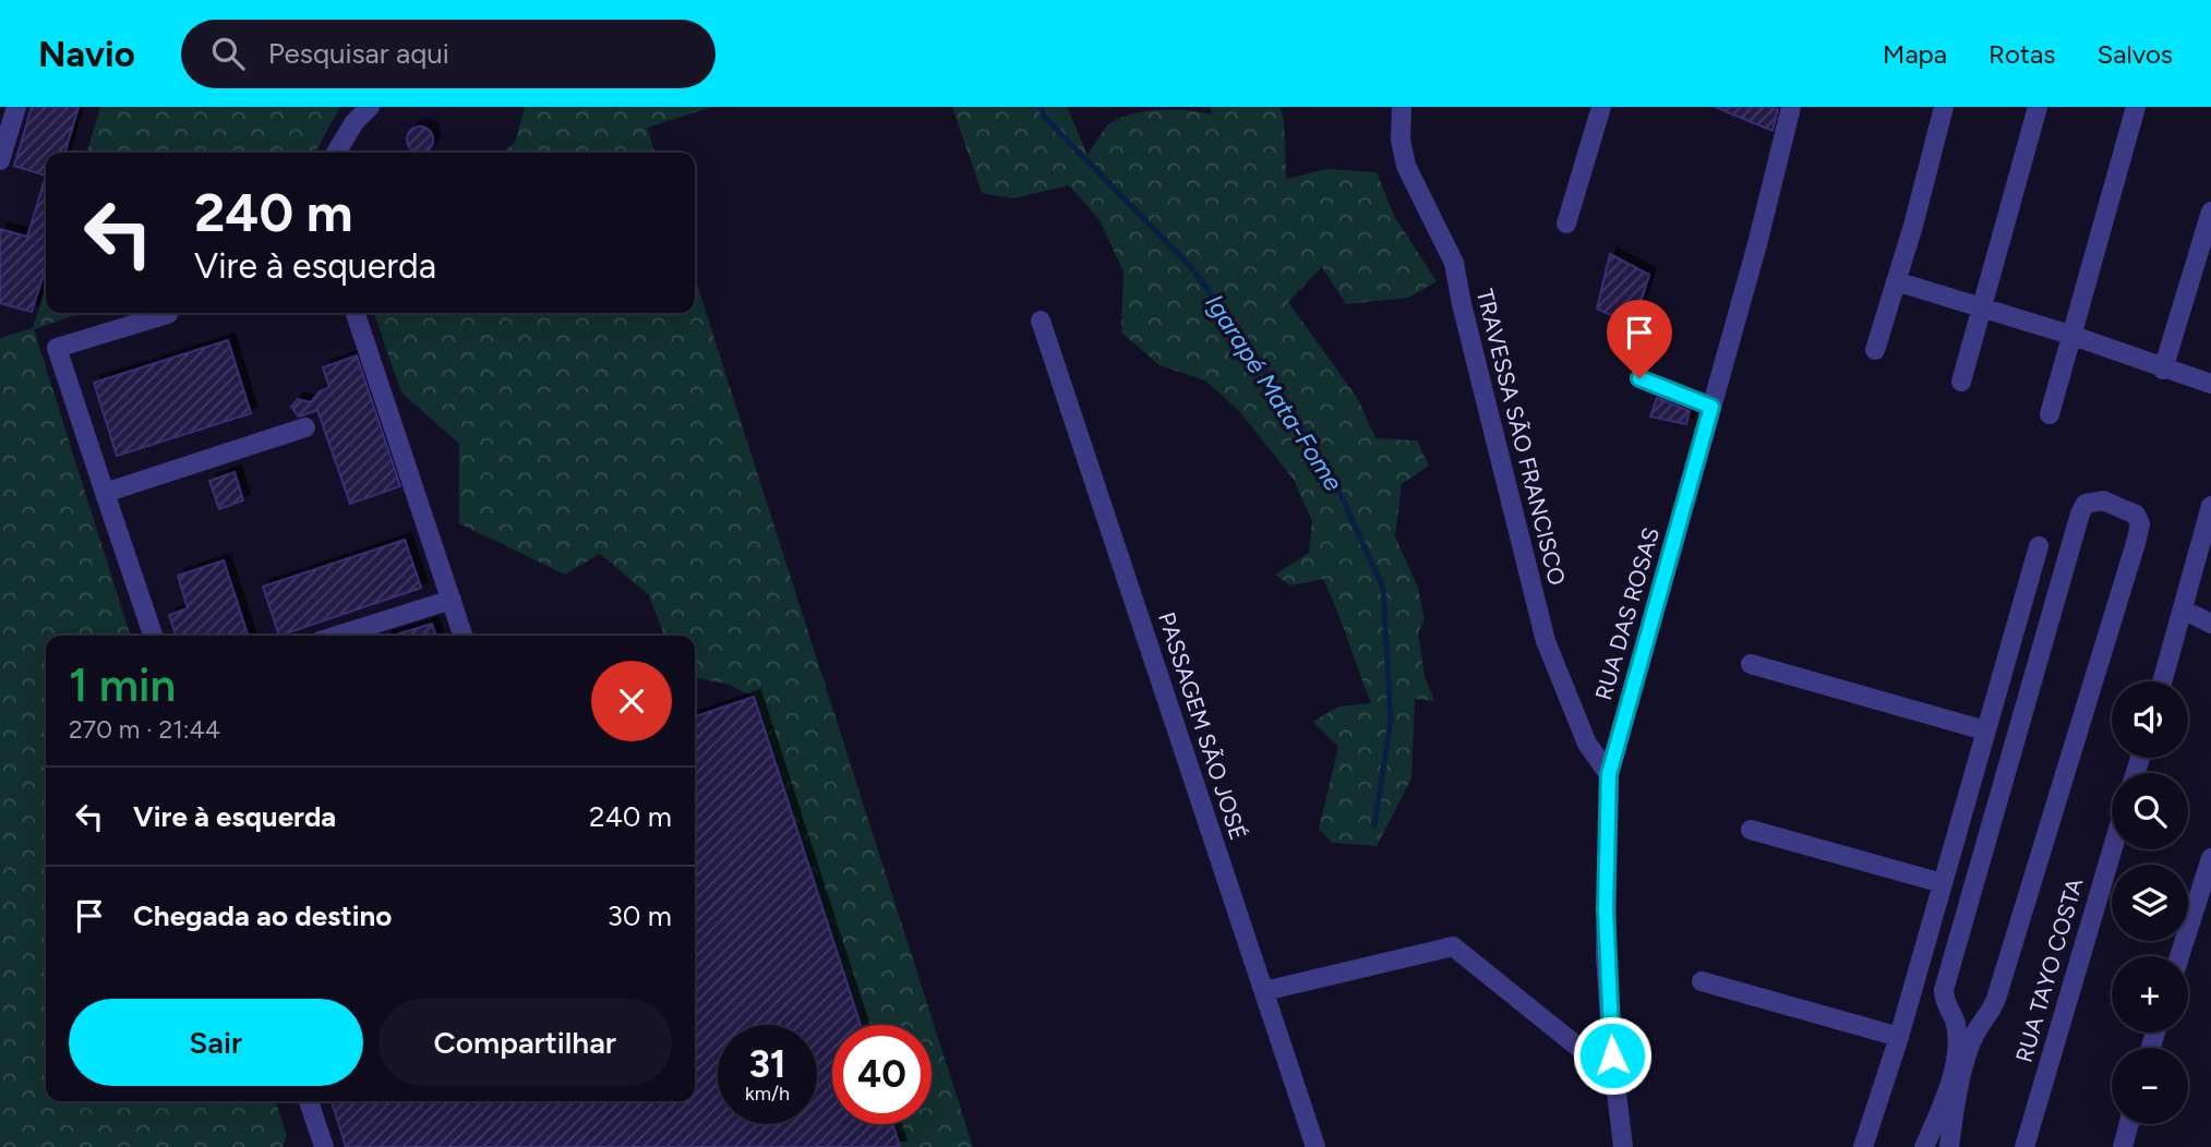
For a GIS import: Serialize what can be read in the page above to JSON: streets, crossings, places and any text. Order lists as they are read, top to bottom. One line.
{"streets":{"street":["TRAVESSA SÃO FRANCISCO","RUA DAS ROSAS","PASSAGEM SÃO JOSÉ","RUA TAYO COSTA"]},"crossings":[["TRAVESSA SÃO FRANCISCO","RUA DAS ROSAS"]],"water":["Igarapé Mata-Fome"],"page":{"header":"Navio","search":"Pesquisar aqui","nav":["Mapa","Rotas","Salvos"],"turn":["240 m","Vire à esquerda"],"heading":["1 min","270 m · 21:44"],"map_buttons":["+","−"],"list":[{"name":"Vire à esquerda","value":"240 m"},{"name":"Chegada ao destino","value":"30 m"}],"buttons":["Sair","Compartilhar"],"speed":"31 km/h","limit":"40"}}
